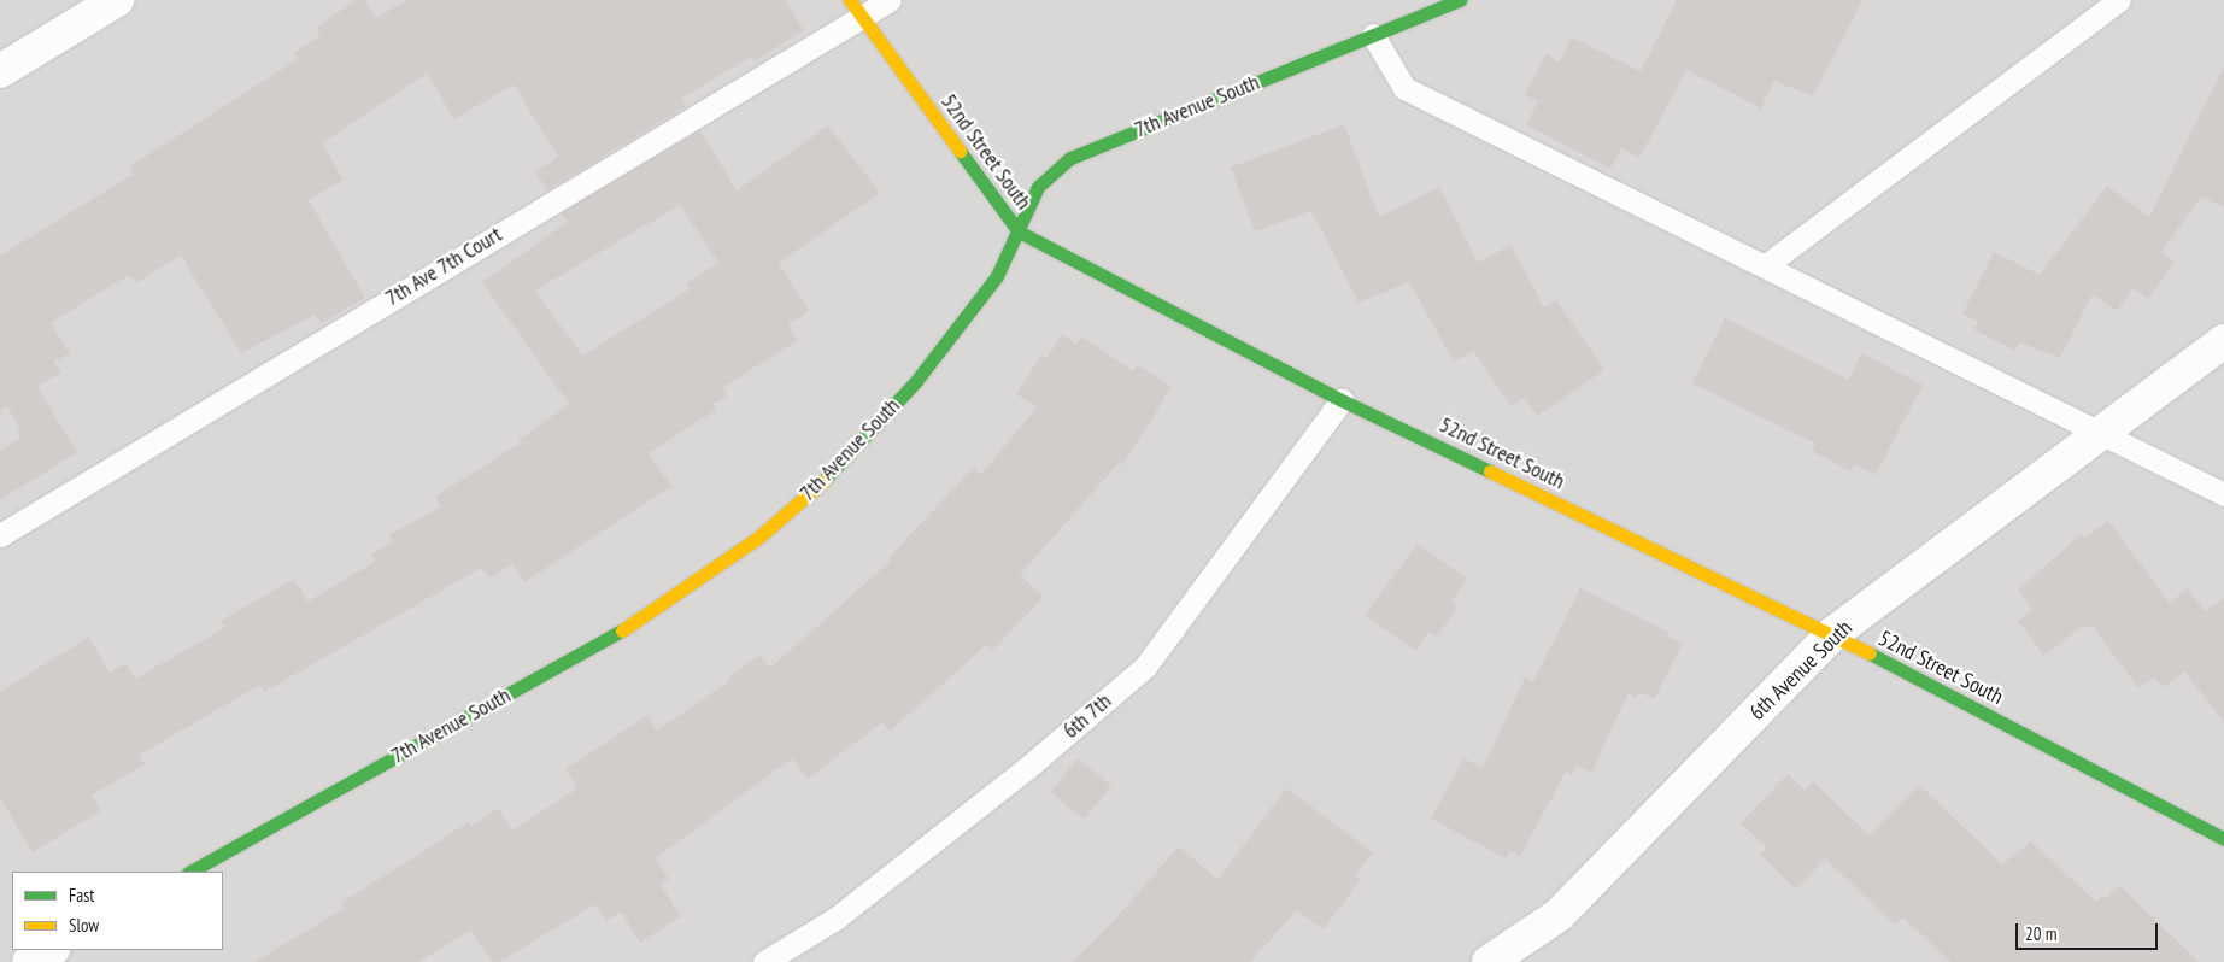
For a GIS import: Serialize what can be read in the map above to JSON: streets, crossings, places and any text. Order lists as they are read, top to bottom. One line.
{"streets":{"street":["7th Avenue South","52nd Street South","6th Avenue South"],"lane":["7th Ave 7th Court","6th 7th"]},"crossings":[["7th Avenue South","52nd Street South"],["52nd Street South","7th Ave 7th Court"],["52nd Street South","6th Avenue South"],["52nd Street South","6th 7th"]],"legend":["Fast","Slow"],"scale_bar":"20 m"}
